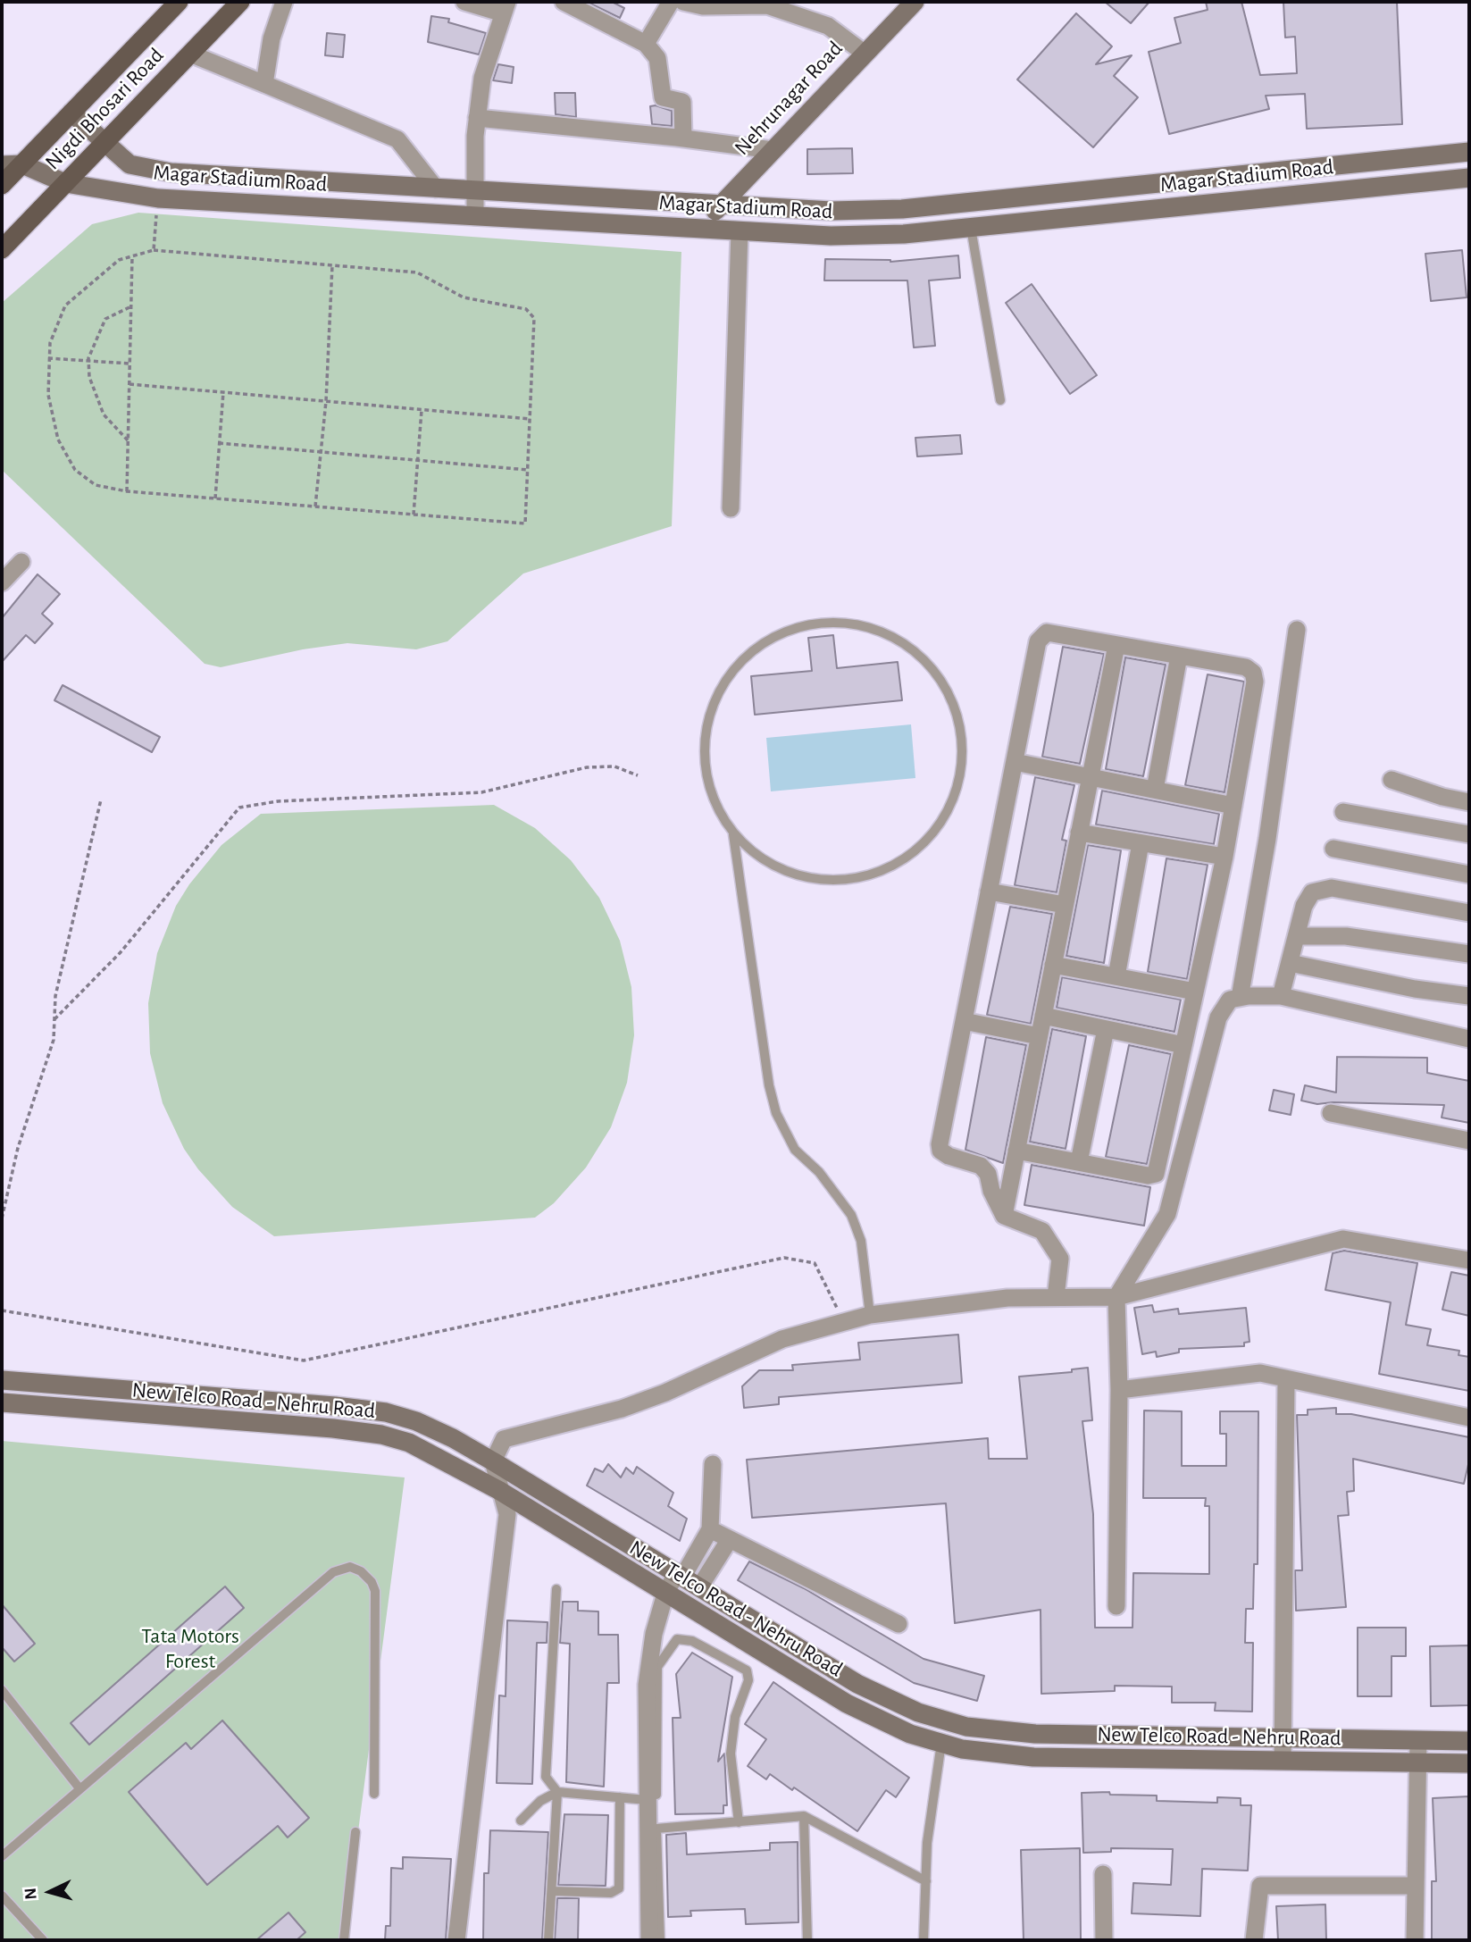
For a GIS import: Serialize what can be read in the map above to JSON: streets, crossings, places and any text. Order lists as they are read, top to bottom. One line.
{"streets":{"main road":["Nigdi Bhosari Road"],"street":["Nehrunagar Road","Magar Stadium Road","New Telco Road - Nehru Road"]},"crossings":[["Nehrunagar Road","Magar Stadium Road"],["Nigdi Bhosari Road","Magar Stadium Road"]],"parks":["Tata Motors Forest"],"north":"left"}
